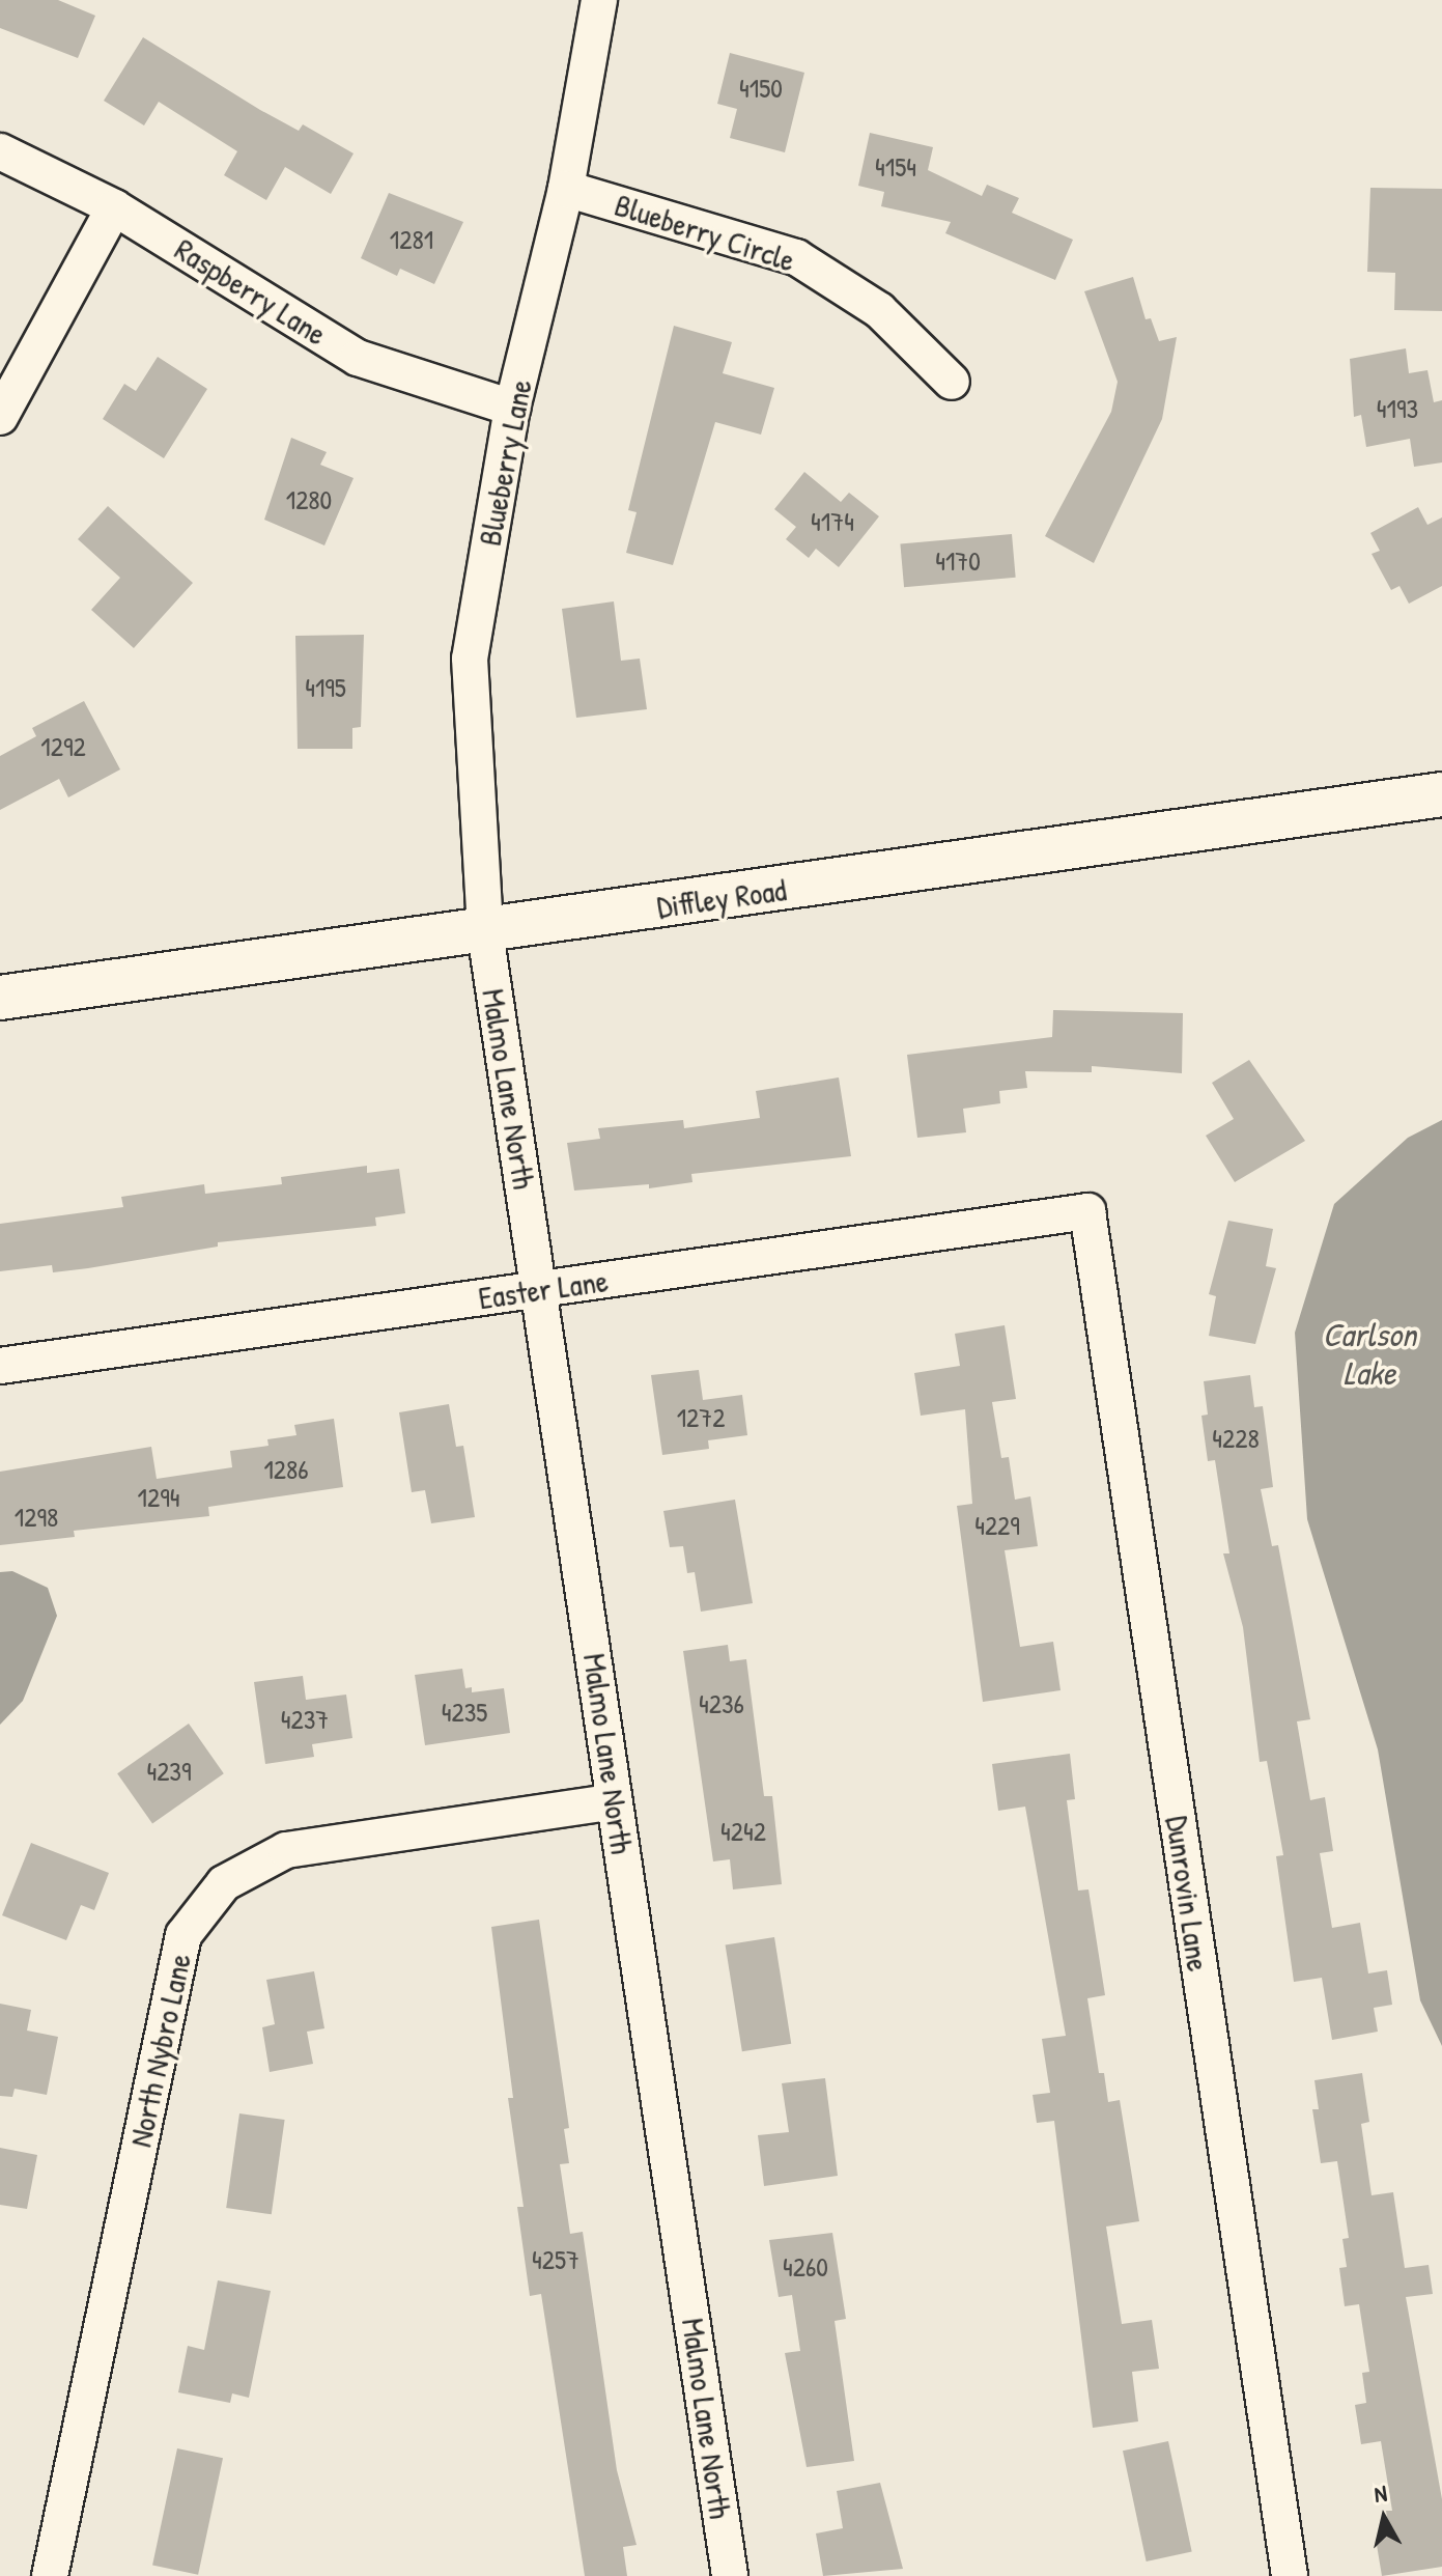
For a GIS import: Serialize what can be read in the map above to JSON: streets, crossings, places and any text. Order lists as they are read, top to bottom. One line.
{"streets":{"main road":["Diffley Road"],"street":["Blueberry Circle","Raspberry Lane","Blueberry Lane","Malmo Lane North","Easter Lane","Dunrovin Lane","North Nybro Lane"]},"crossings":[["Blueberry Circle","Blueberry Lane"],["Raspberry Lane","Blueberry Lane"],["Blueberry Lane","Diffley Road"],["Blueberry Lane","Malmo Lane North"],["Diffley Road","Malmo Lane North"],["Malmo Lane North","Easter Lane"],["Malmo Lane North","North Nybro Lane"],["Easter Lane","Dunrovin Lane"]],"water":["Carlson Lake"],"house_numbers":["4150","4154","1281","4193","1280","4174","4170","4195","1292","1272","4228","1286","1294","1298","4229","4236","4235","4237","4239","4242","4257","4260"],"north":"top"}
